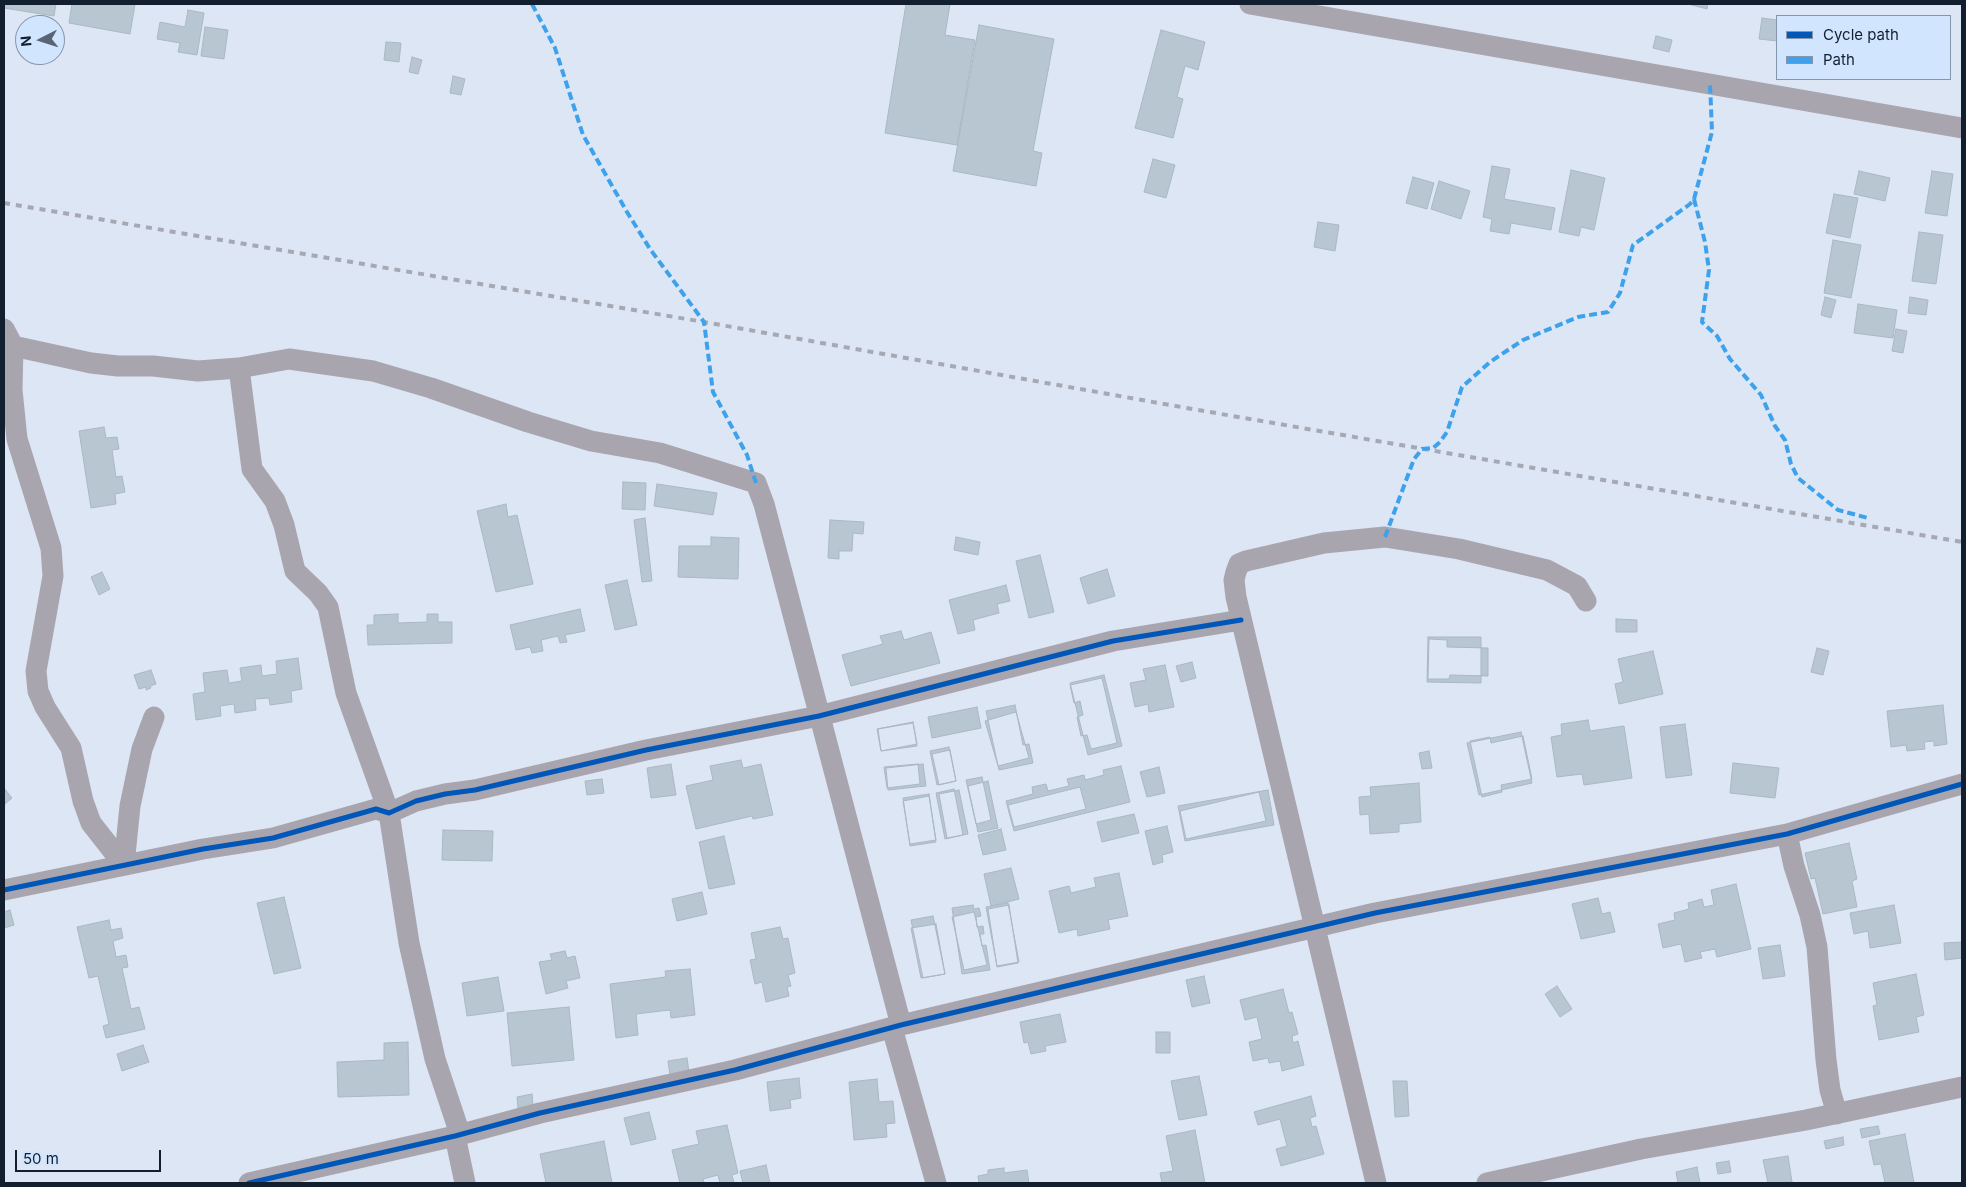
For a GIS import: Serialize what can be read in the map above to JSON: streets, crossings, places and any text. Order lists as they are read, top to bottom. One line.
{"legend":["Cycle path","Path"],"scale_bar":"50 m","north":"left"}
